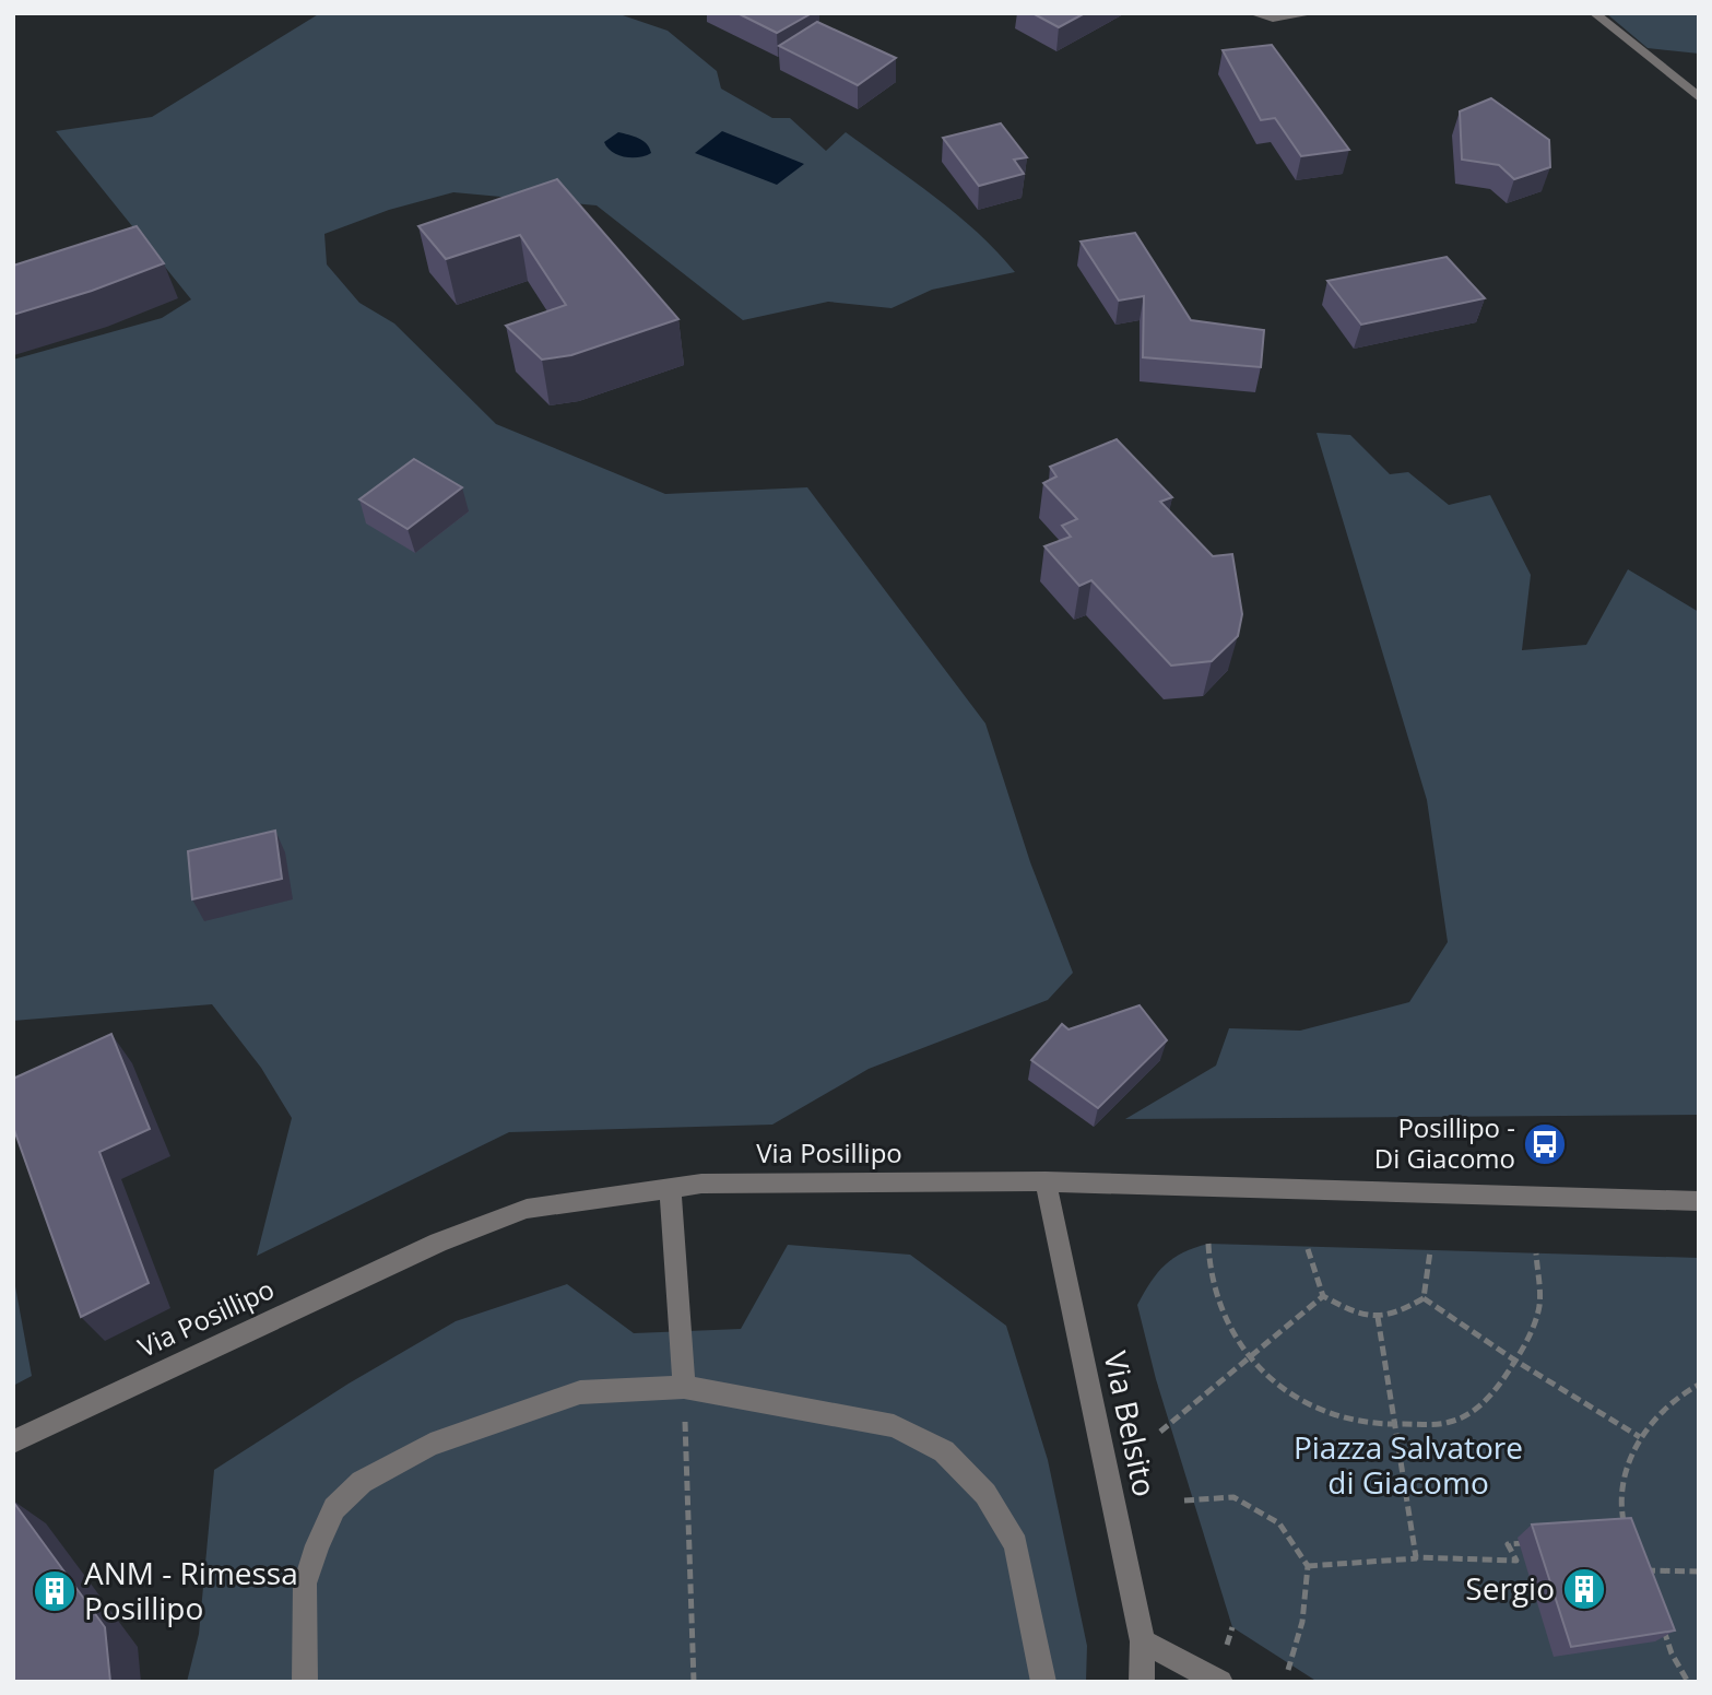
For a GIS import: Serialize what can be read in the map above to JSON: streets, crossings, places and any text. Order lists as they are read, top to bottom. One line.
{"streets":{"street":["Via Posillipo","Via Belsito"]},"crossings":[["Via Posillipo","Via Belsito"]],"parks":["Piazza Salvatore di Giacomo"],"places":{"bus stop":["Posillipo - Di Giacomo"],"building":["Sergio","ANM - Rimessa Posillipo"]}}
